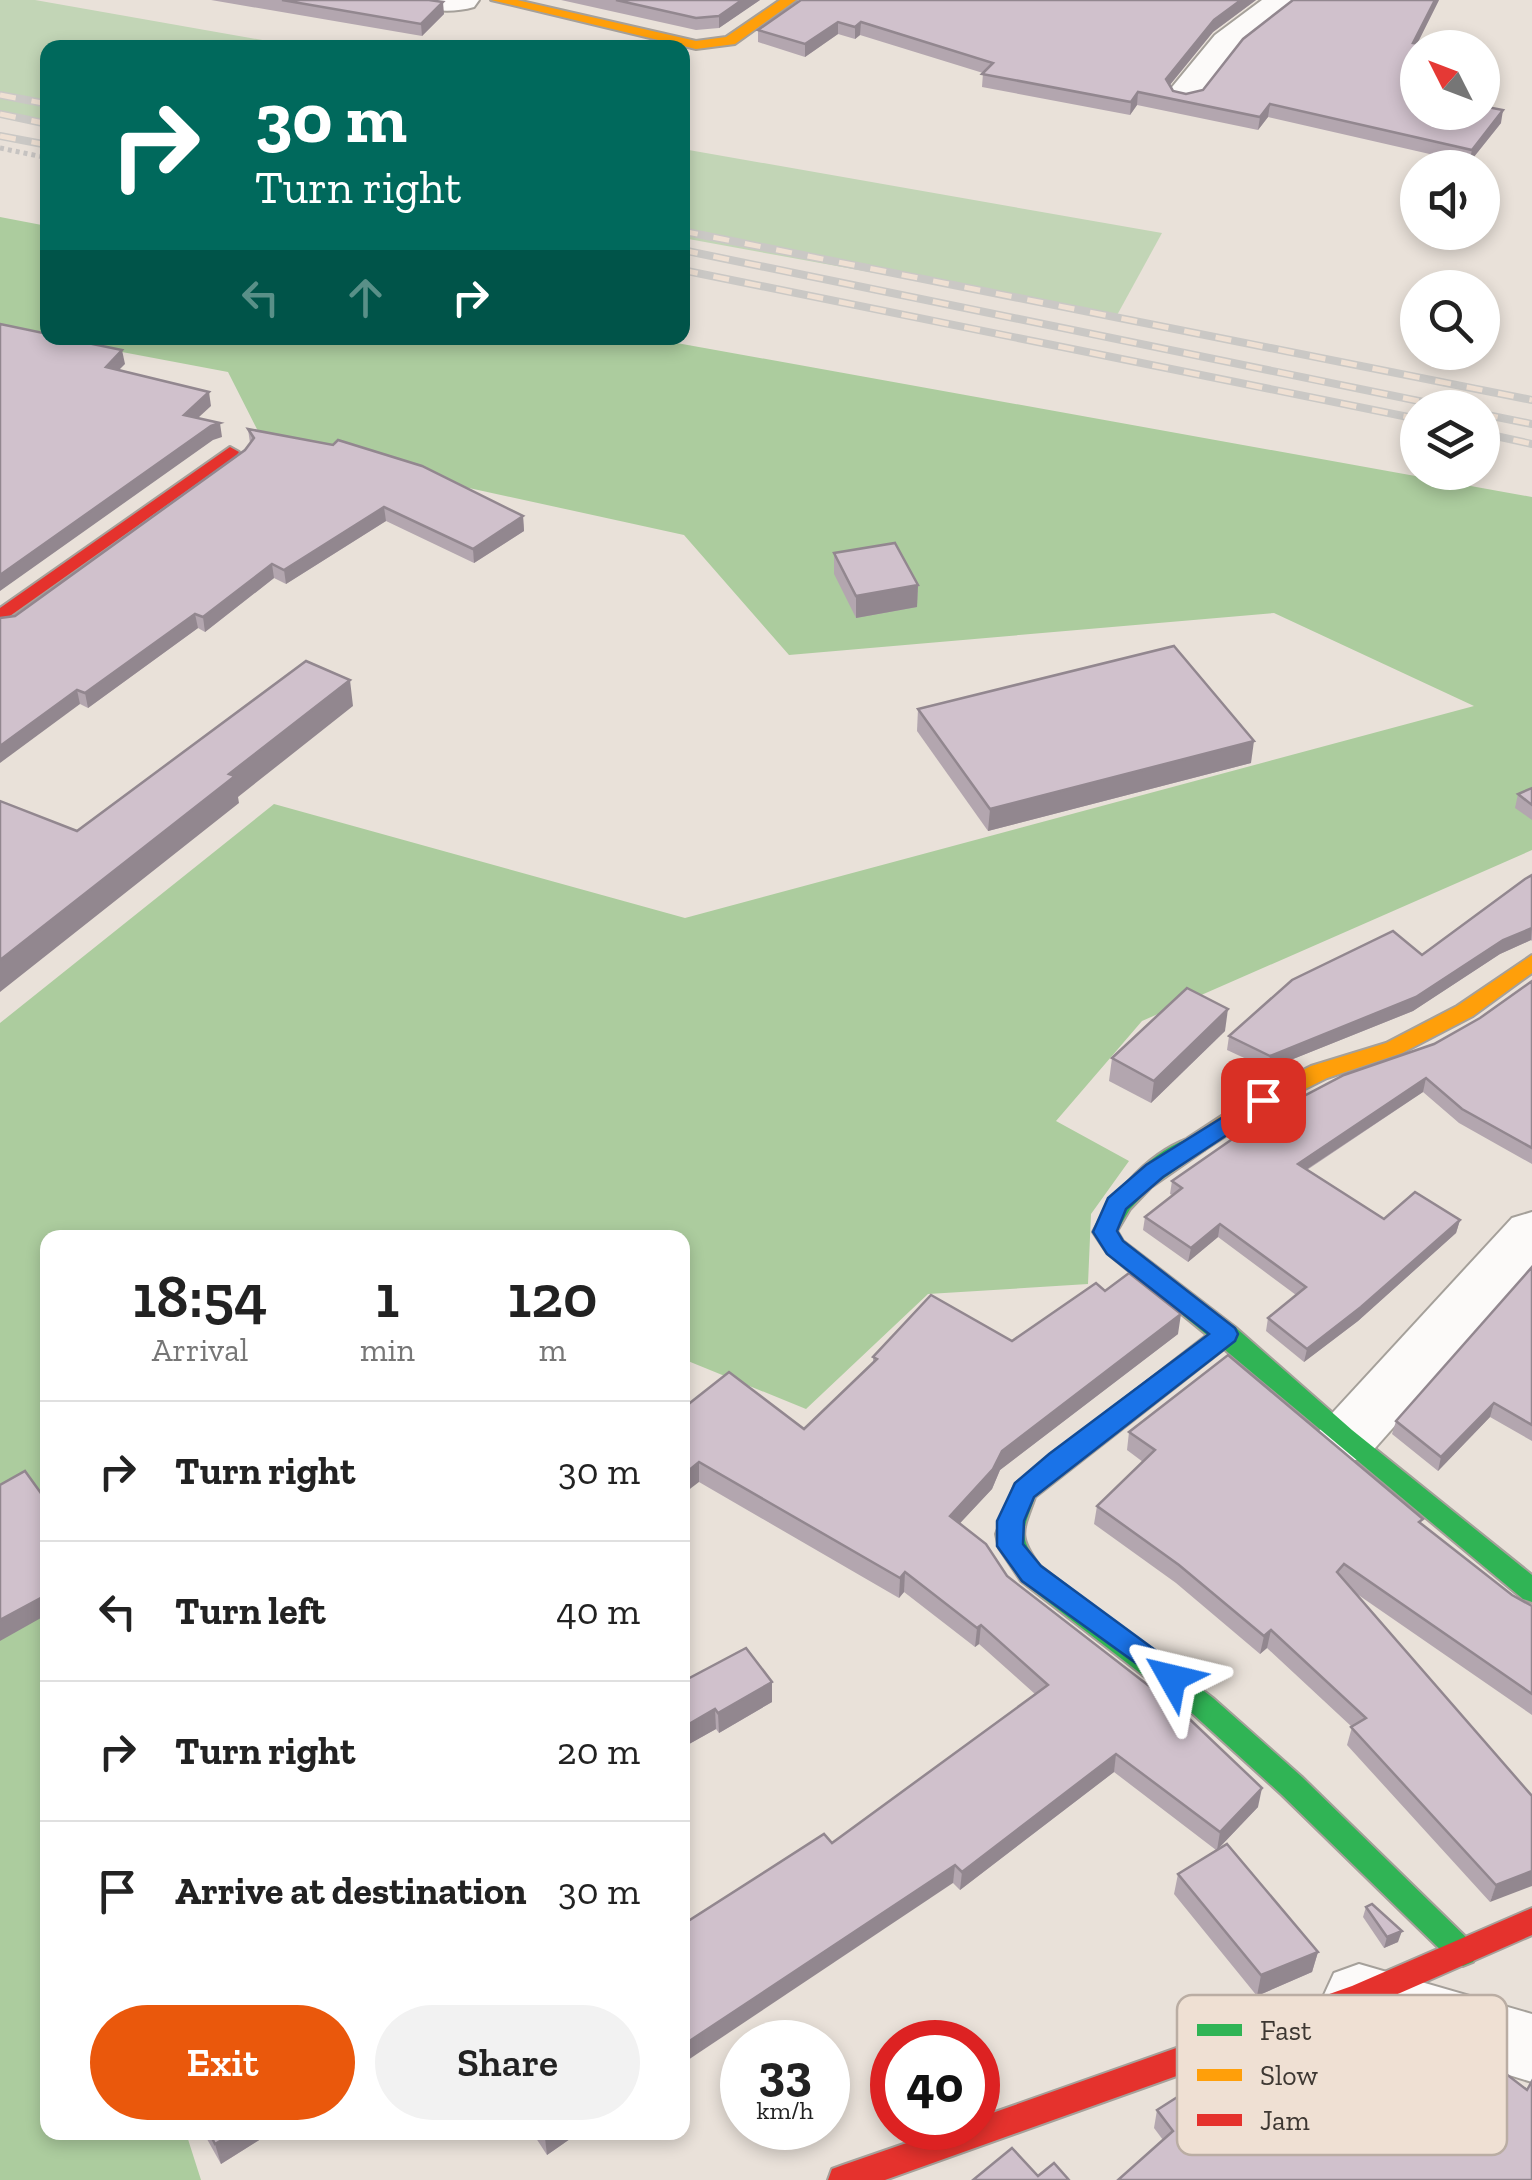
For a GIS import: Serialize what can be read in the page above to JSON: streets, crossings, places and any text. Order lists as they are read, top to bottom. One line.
{"legend":["Fast","Slow","Jam"],"north":"top left","page":{"turn":["30 m","Turn right"],"eta":["18:54","Arrival","1","min","120","m"],"list":[{"name":"Turn right","value":"30 m"},{"name":"Turn left","value":"40 m"},{"name":"Turn right","value":"20 m"},{"name":"Arrive at destination","value":"30 m"}],"buttons":["Exit","Share"],"speed":"33 km/h","limit":"40"}}
